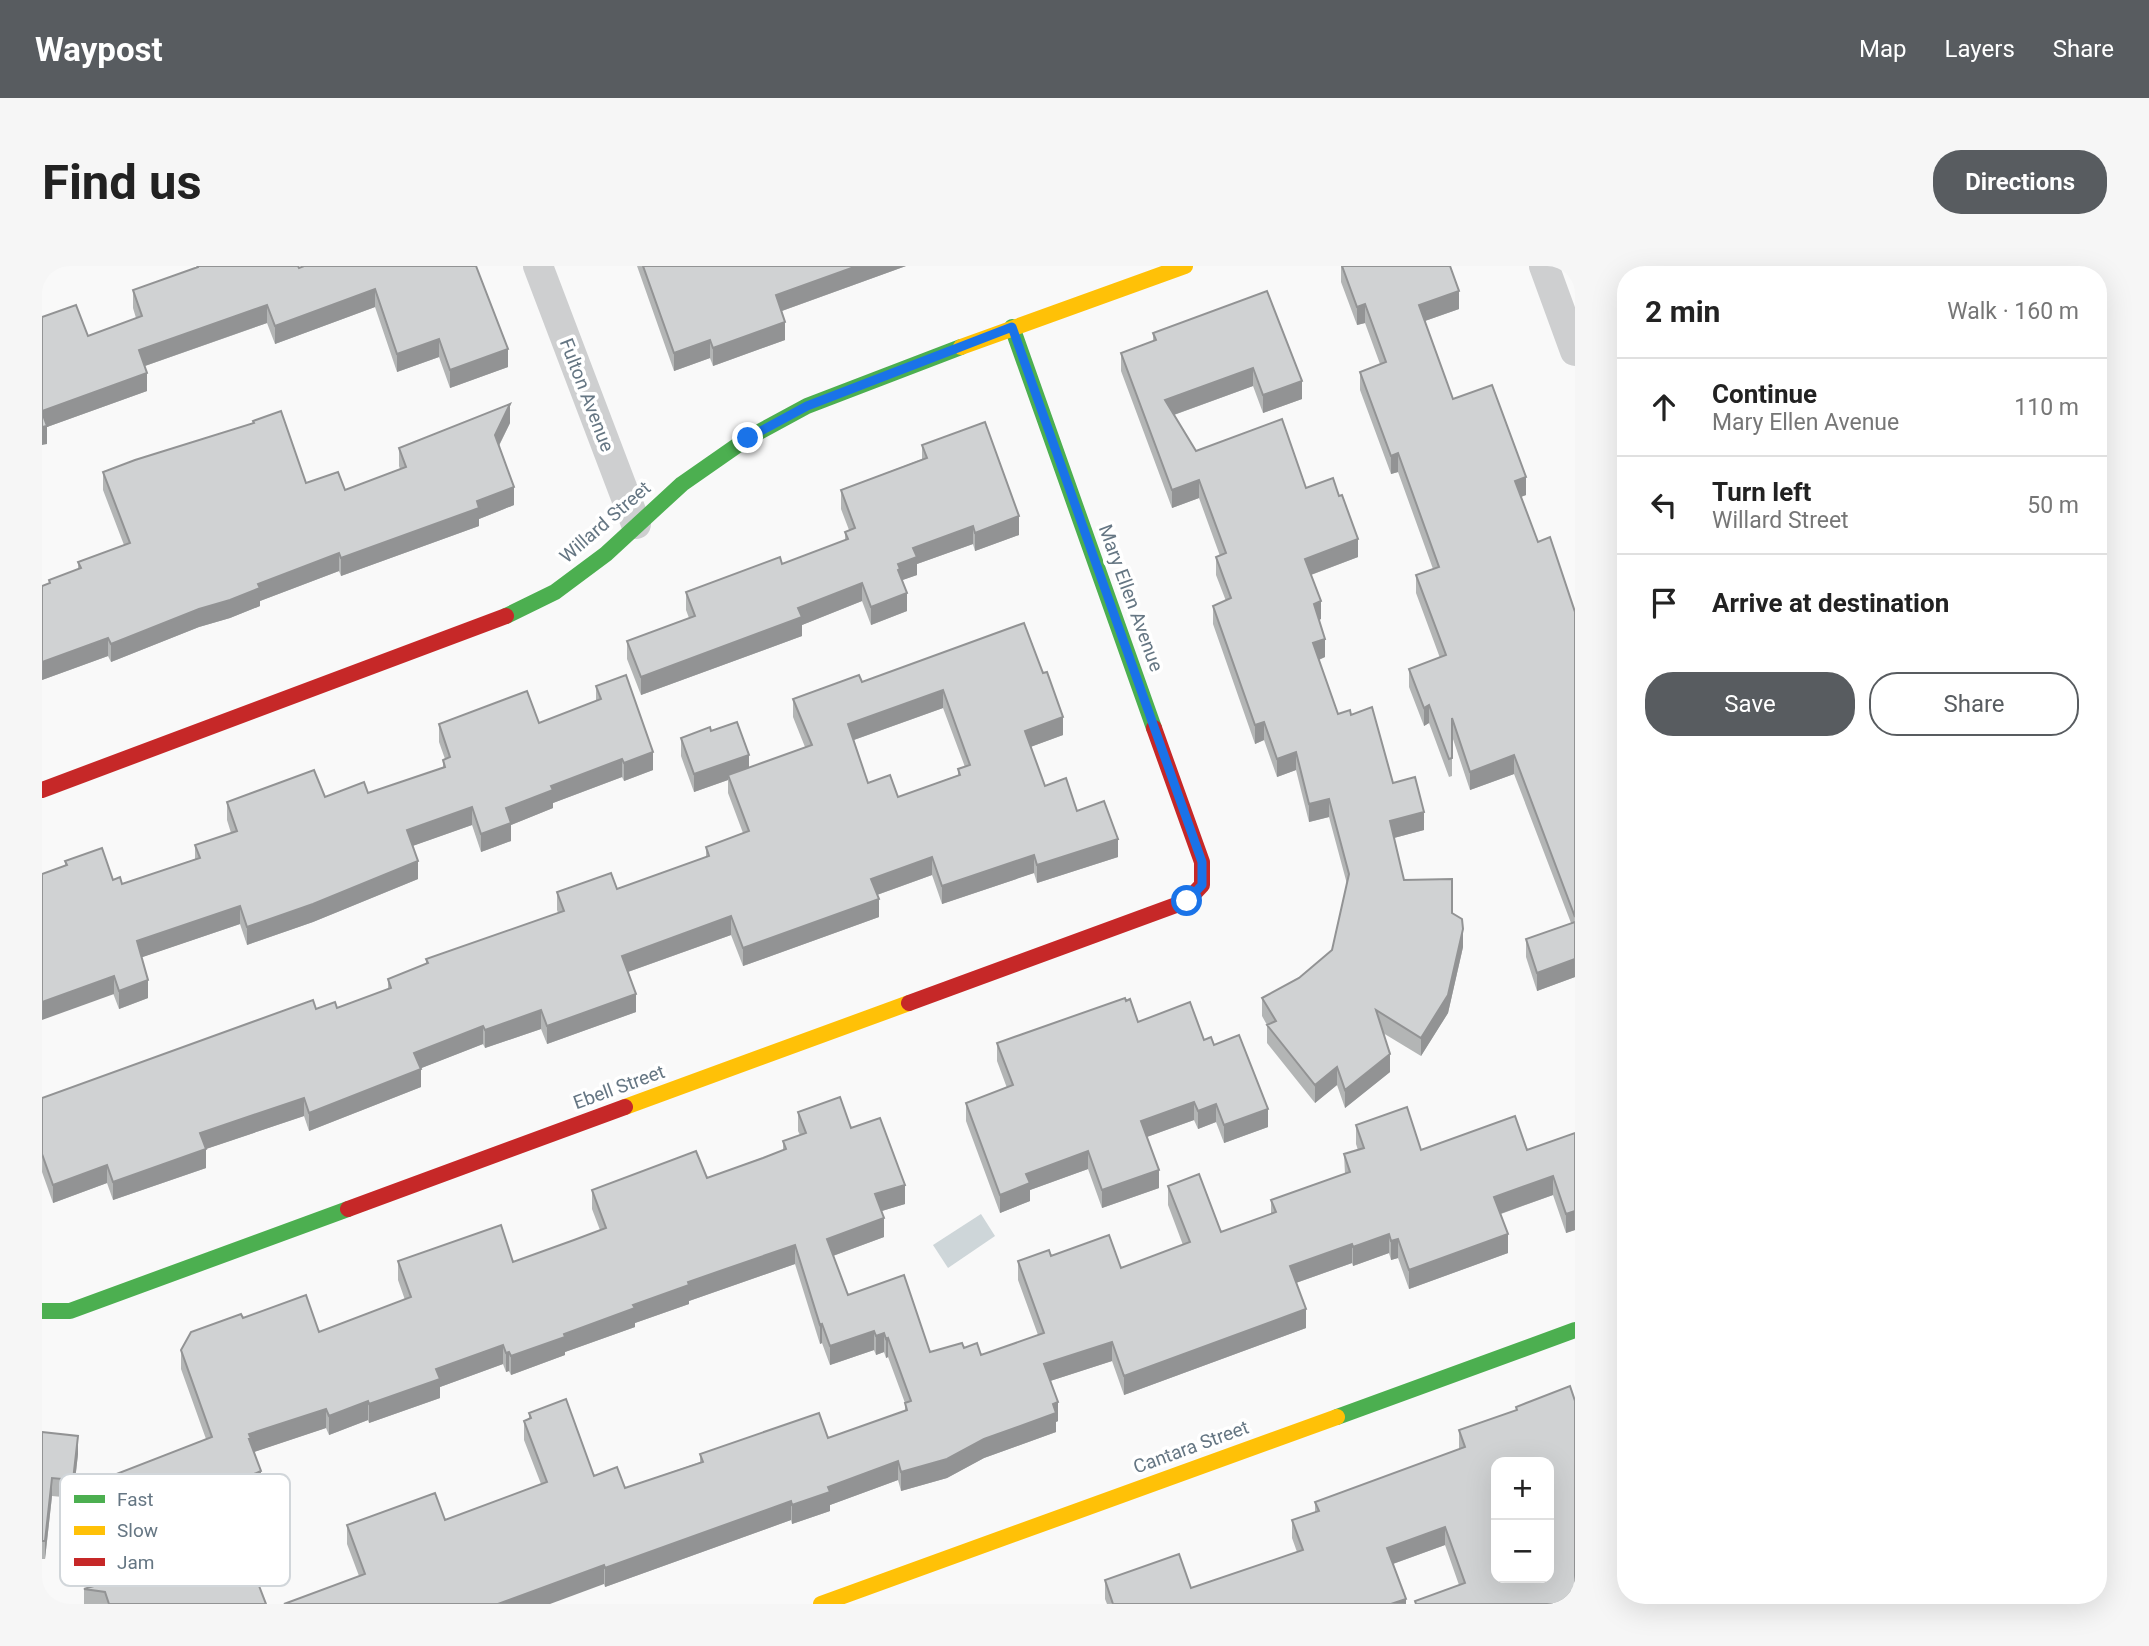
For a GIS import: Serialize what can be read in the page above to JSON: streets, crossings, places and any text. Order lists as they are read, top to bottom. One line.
{"streets":{"street":["Fulton Avenue","Willard Street","Mary Ellen Avenue","Ebell Street","Cantara Street"]},"crossings":[["Fulton Avenue","Willard Street"],["Willard Street","Mary Ellen Avenue"],["Mary Ellen Avenue","Ebell Street"]],"legend":["Fast","Slow","Jam"],"page":{"header":"Waypost","nav":["Map","Layers","Share"],"buttons":["Directions",["Save","Share"]],"title":"Find us","heading":["2 min","Walk · 160 m"],"list":[["Continue","Mary Ellen Avenue","110 m"],["Turn left","Willard Street","50 m"],"Arrive at destination"],"map_buttons":["+","−"]}}
